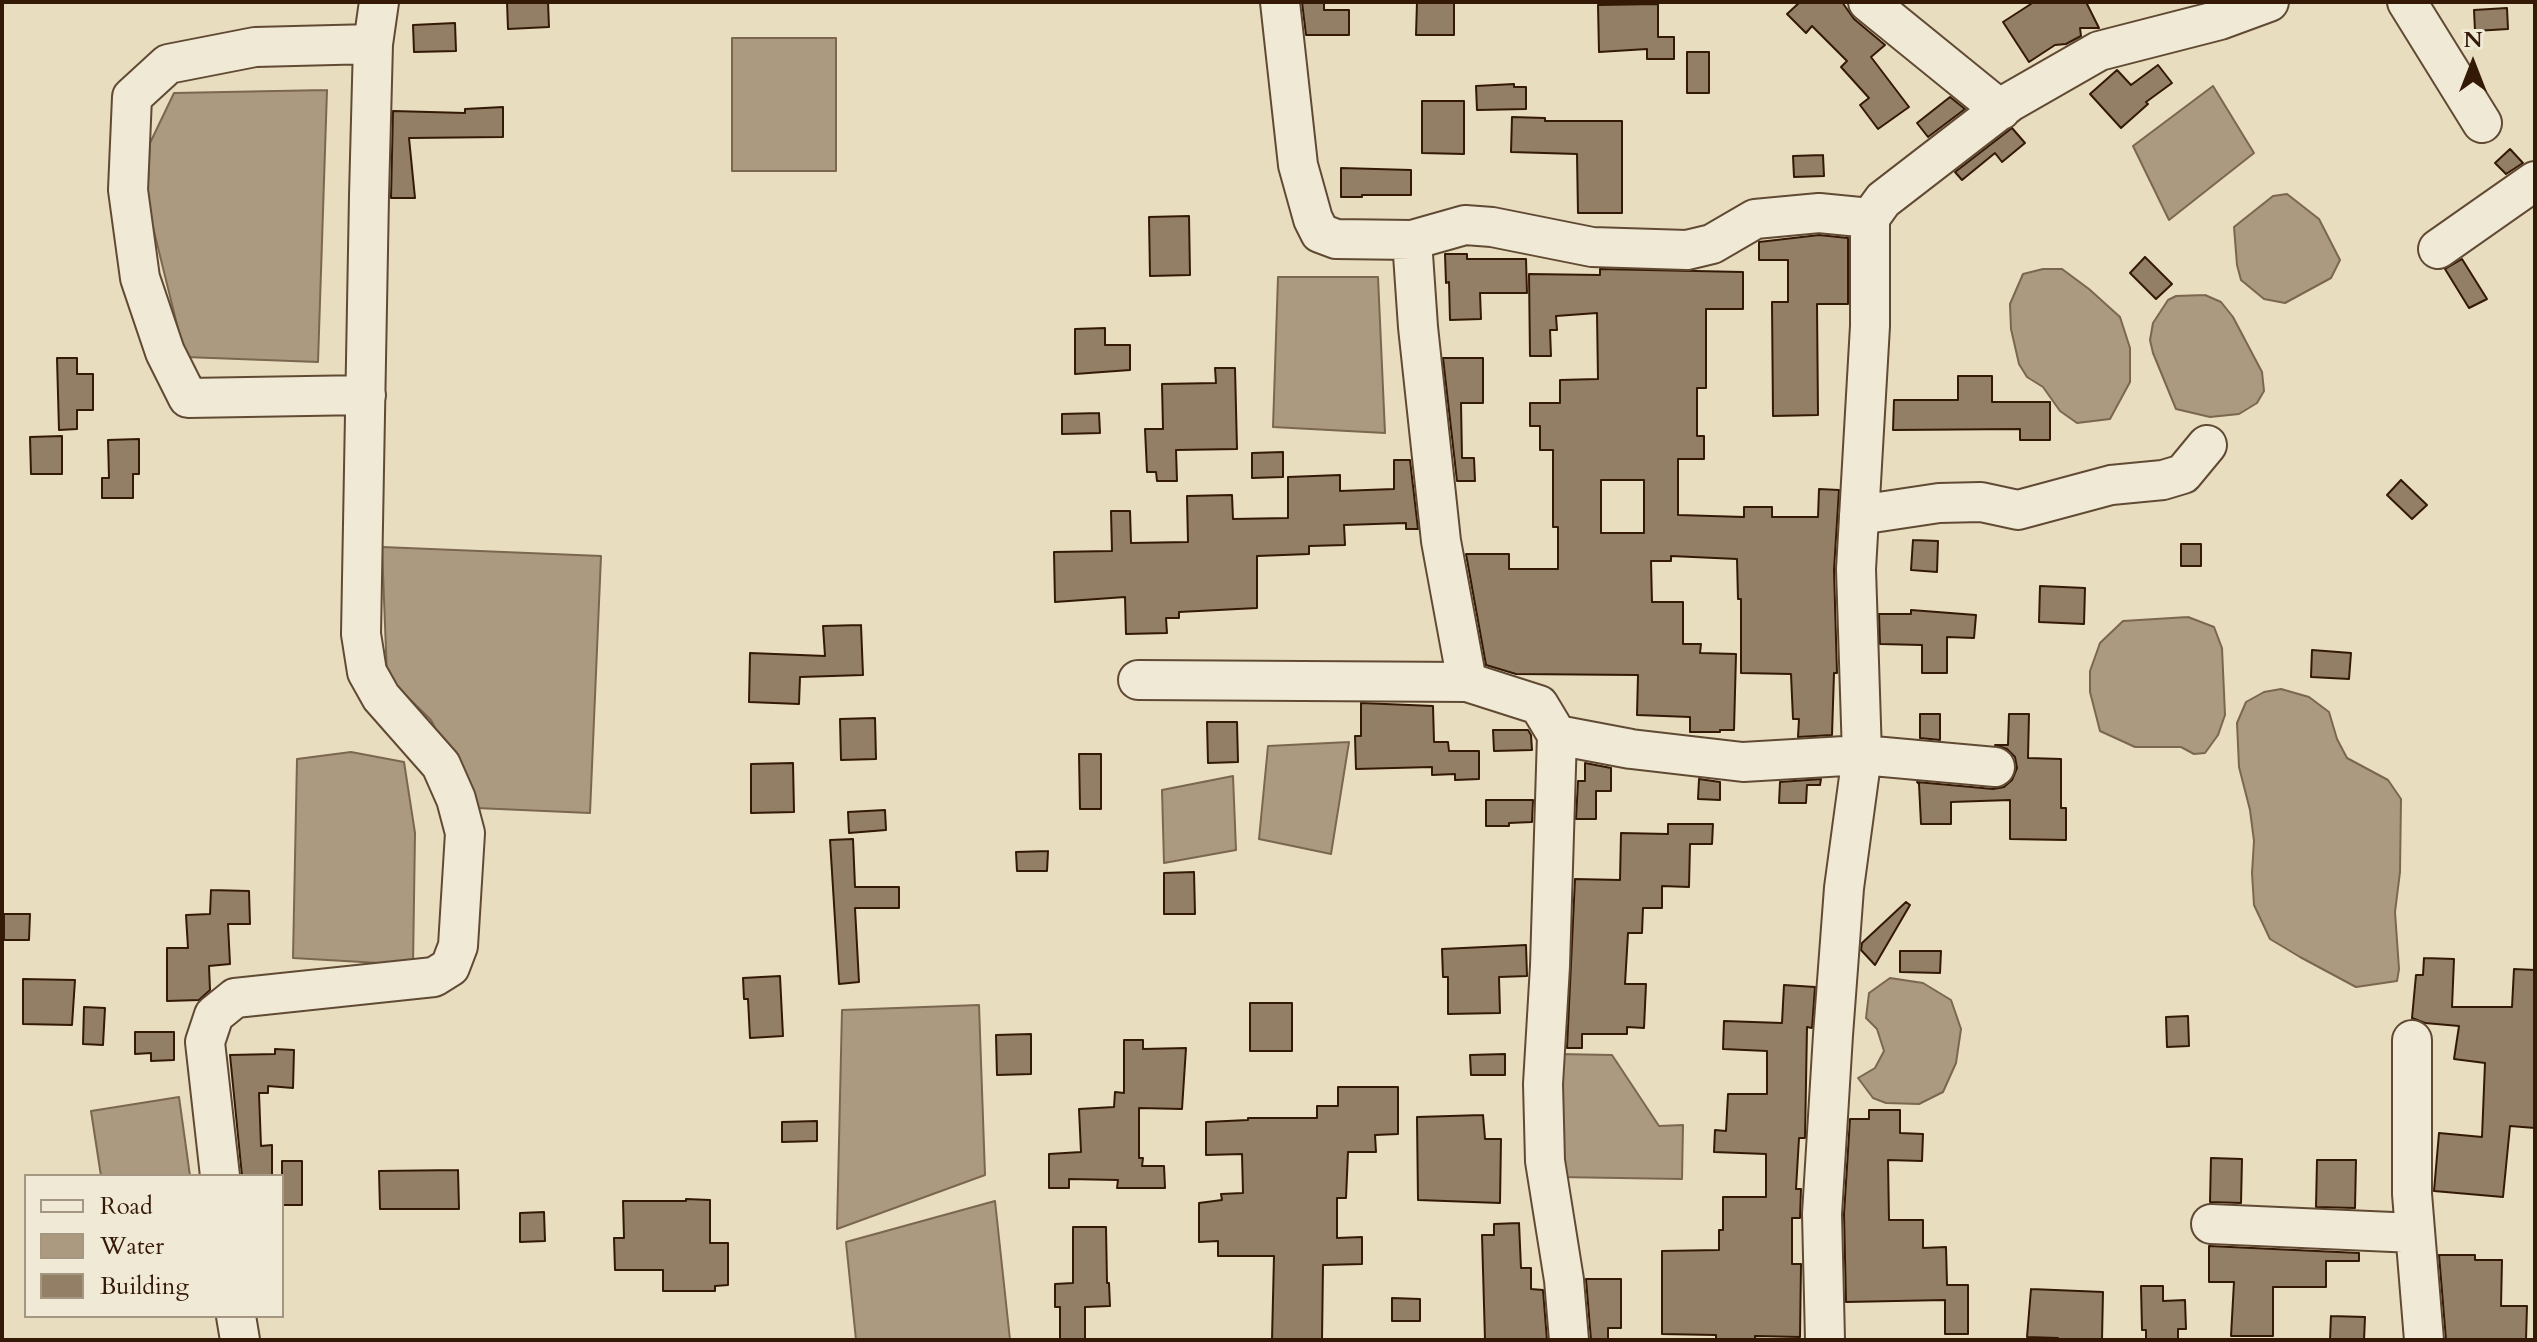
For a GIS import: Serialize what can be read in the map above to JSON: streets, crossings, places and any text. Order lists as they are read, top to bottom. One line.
{"legend":["Road","Water","Building"],"north":"top"}
